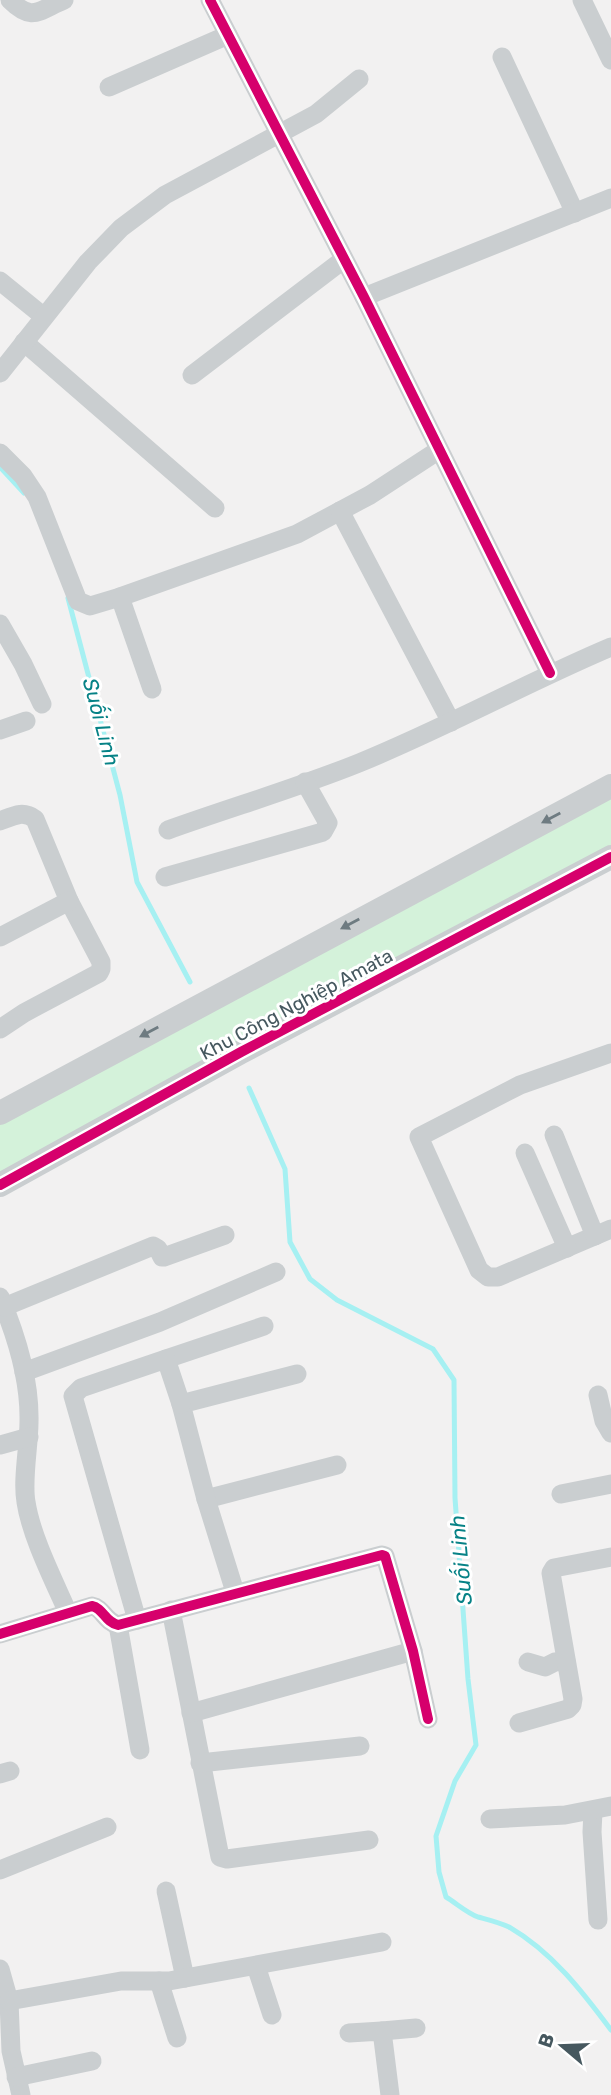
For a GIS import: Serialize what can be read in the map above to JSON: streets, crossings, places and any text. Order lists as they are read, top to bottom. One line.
{"streets":{"street":["Khu Công Nghiệp Amata"]},"water":["Suối Linh"],"north":"left"}
